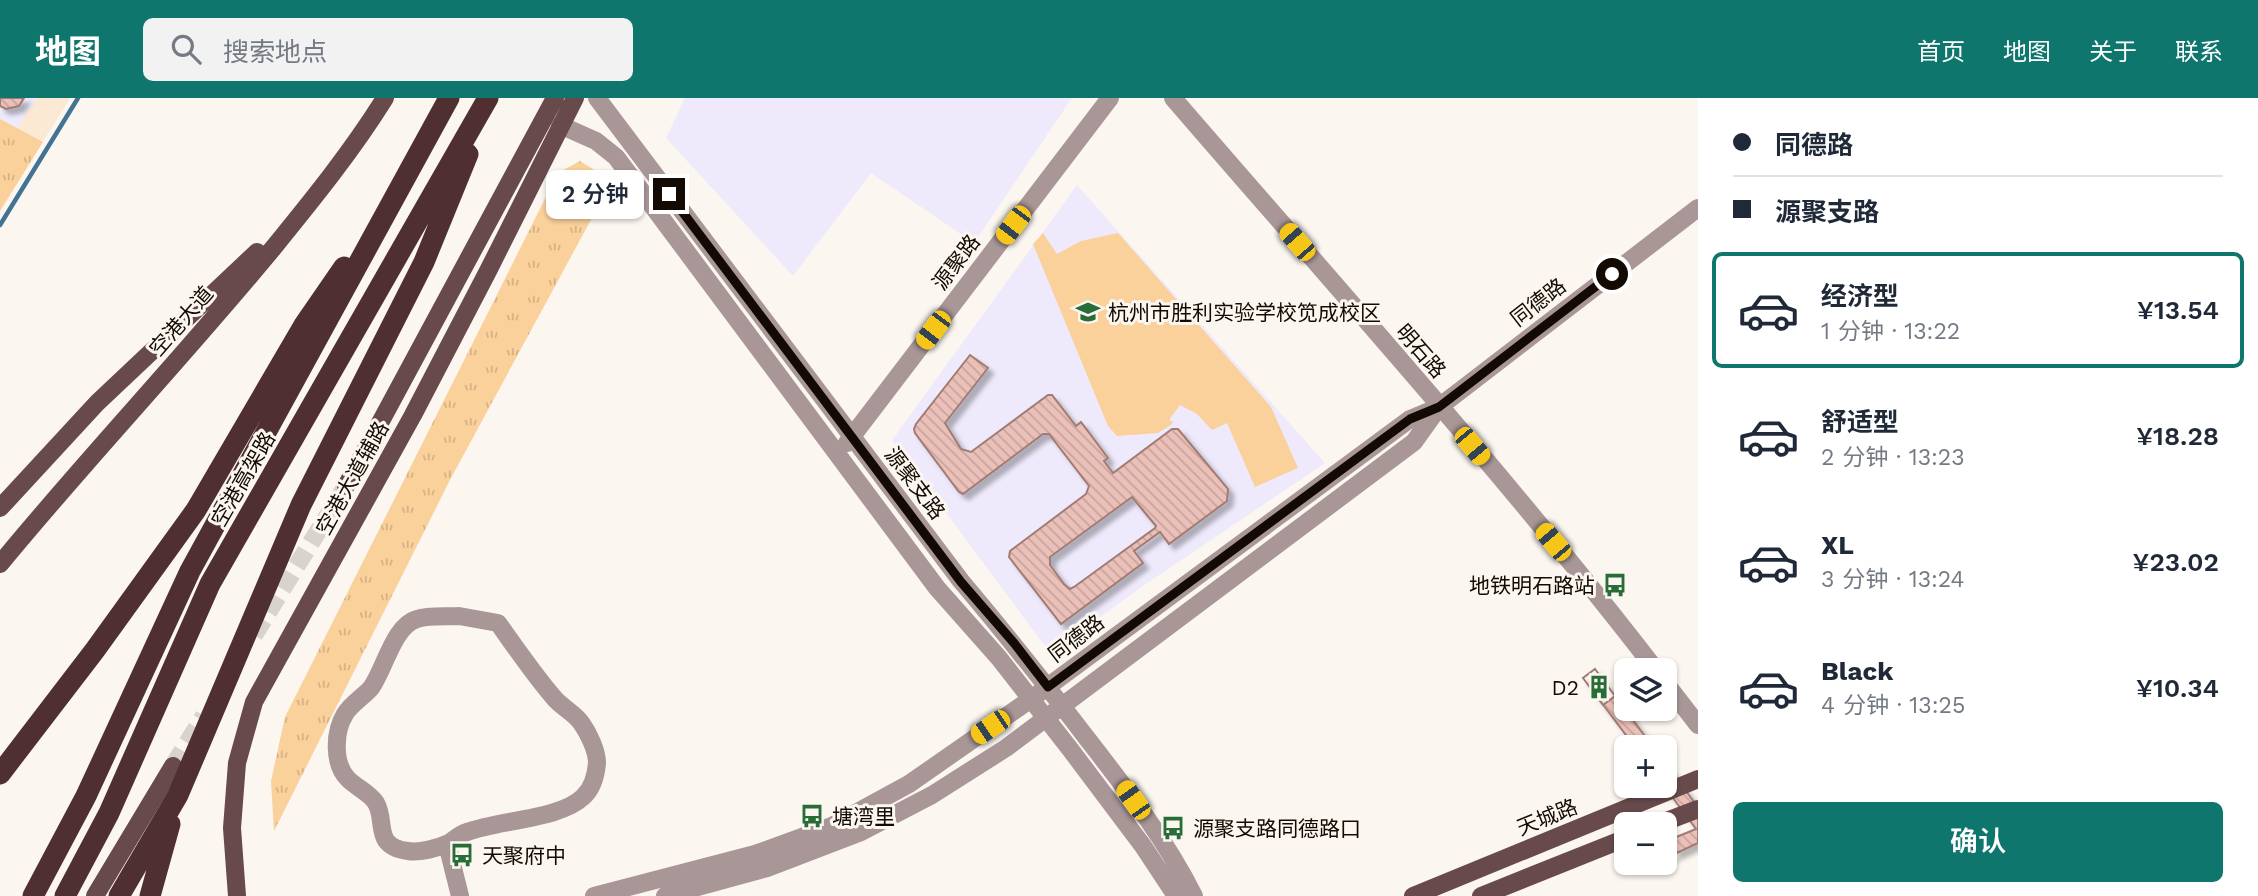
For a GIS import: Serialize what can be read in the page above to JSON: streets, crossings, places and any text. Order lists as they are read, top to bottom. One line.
{"streets":{"highway":["空港高架路"],"main road":["空港大道","空港大道辅路","天城路"],"street":["源聚路","同德路","明石路","源聚支路"]},"crossings":[["源聚路","源聚支路"],["同德路","明石路"],["同德路","源聚支路"]],"places":{"school or university":["杭州市胜利实验学校笕成校区"],"bus stop":["地铁明石路站","塘湾里","源聚支路同德路口","天聚府中"],"building":["D2"]},"page":{"header":"地图","search":"搜索地点","nav":["首页","地图","关于","联系"],"banner":["同德路","源聚支路"],"bubble":"2 分钟","list":[{"name":"经济型","note":"1 分钟 · 13:22","value":"¥13.54"},{"name":"舒适型","note":"2 分钟 · 13:23","value":"¥18.28"},{"name":"XL","note":"3 分钟 · 13:24","value":"¥23.02"},{"name":"Black","note":"4 分钟 · 13:25","value":"¥10.34"}],"map_buttons":["+","−"],"buttons":"确认"}}
